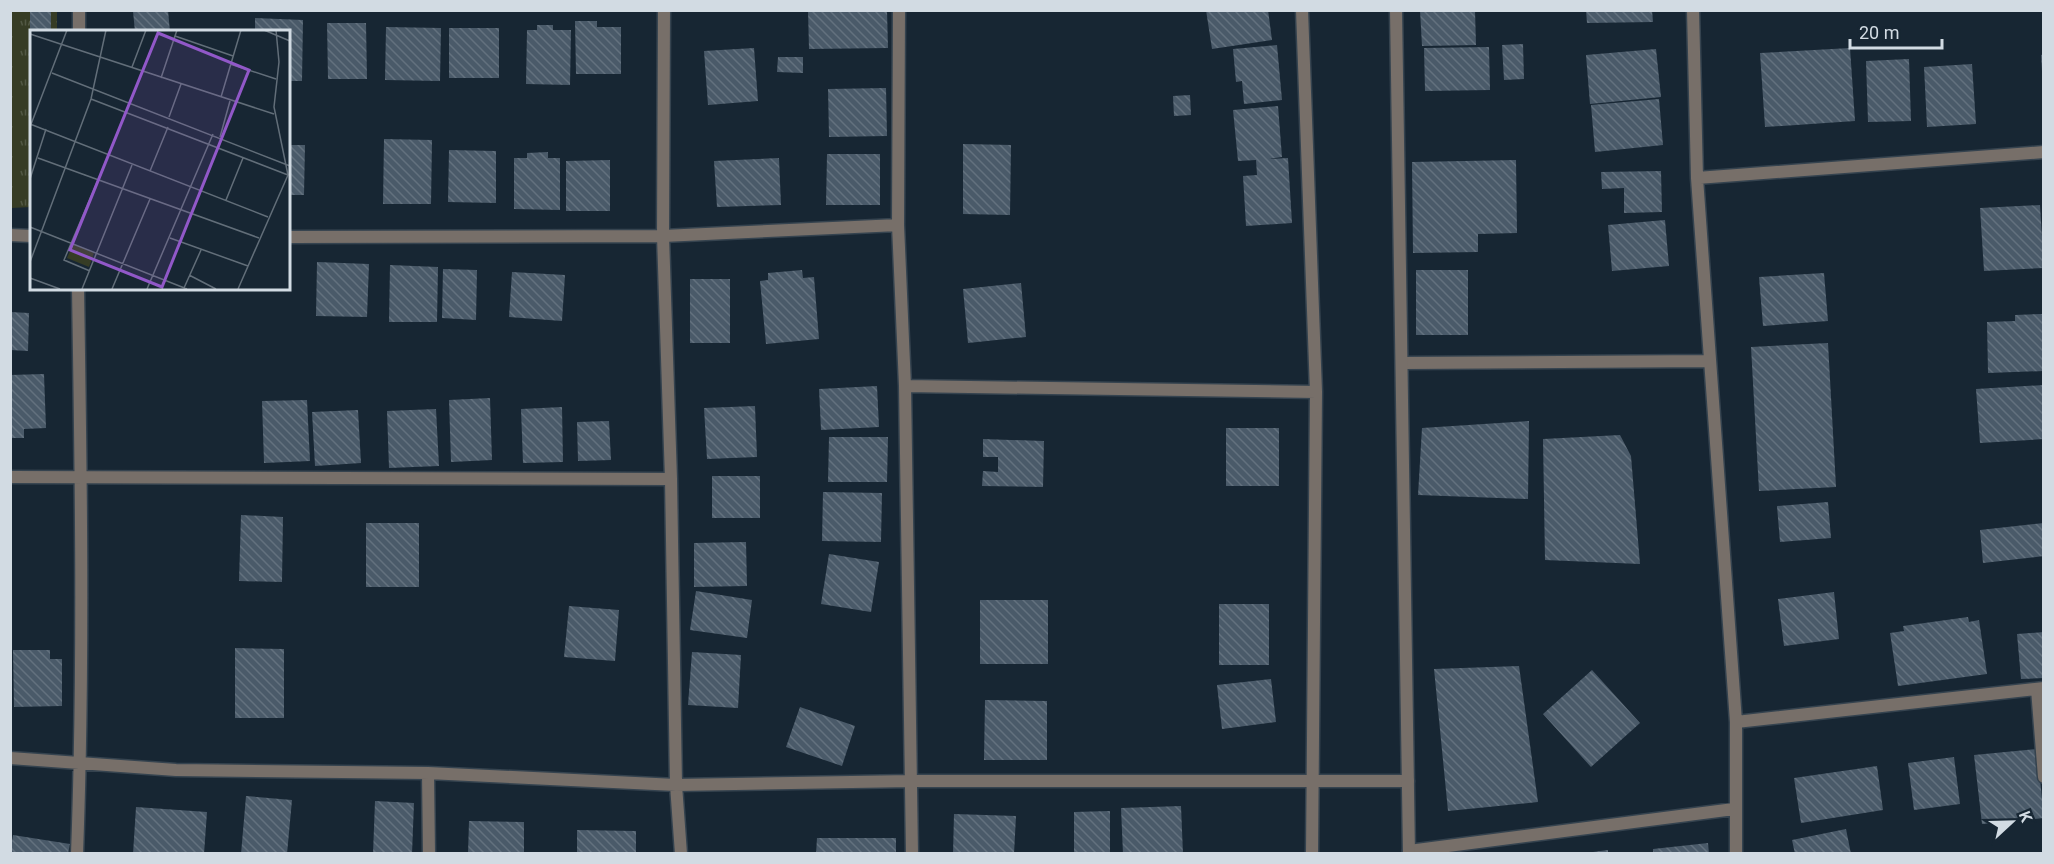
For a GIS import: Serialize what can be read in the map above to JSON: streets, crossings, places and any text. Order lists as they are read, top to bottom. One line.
{"scale_bar":"20 m","north":"right"}
